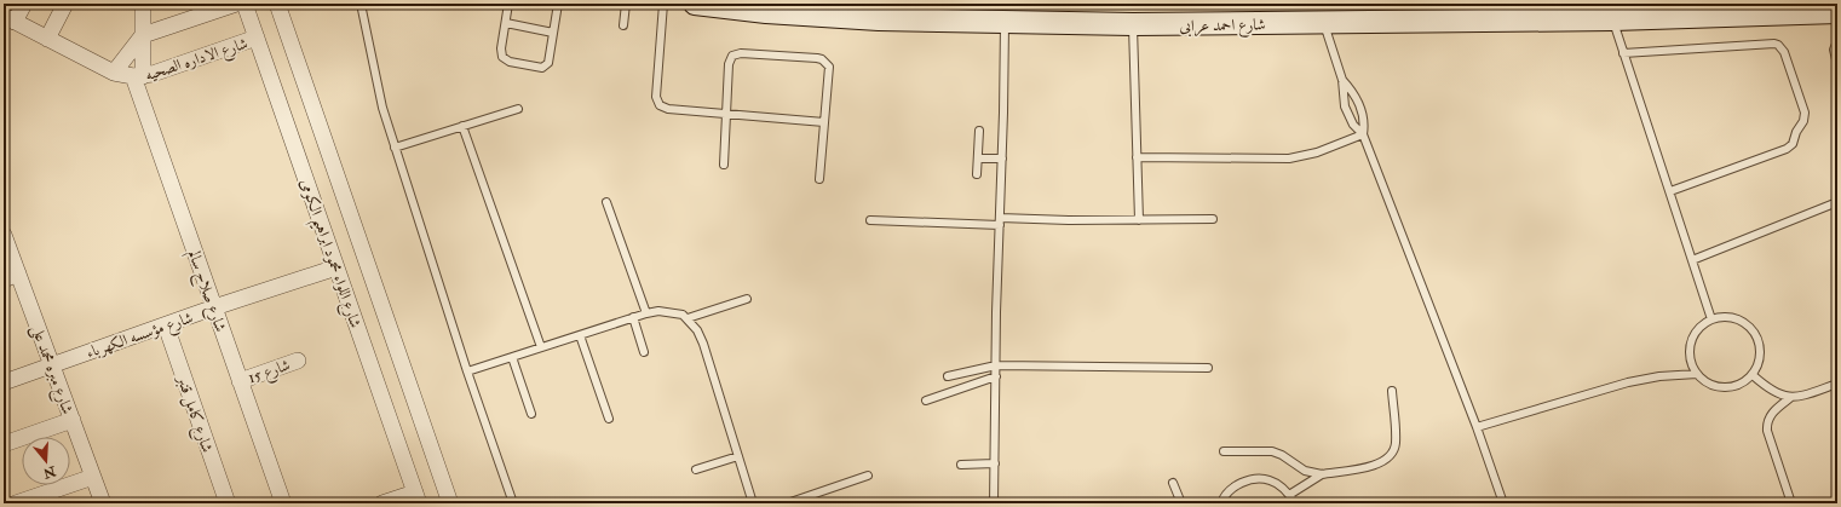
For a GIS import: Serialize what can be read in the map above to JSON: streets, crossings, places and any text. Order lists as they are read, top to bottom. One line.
{"streets":{"main road":["شارع احمد عرابى"],"street":["شارع الاداره الصحيه","شارع اللواء محمود ابراهيم الكومى","شارع صلاح سالم","شارع مؤسسه الكهرباء","شارع مبره محمد على","شارع 15","شارع كامل قنبر"]},"crossings":[["شارع الاداره الصحيه","شارع اللواء محمود ابراهيم الكومى"],["شارع الاداره الصحيه","شارع صلاح سالم"],["شارع اللواء محمود ابراهيم الكومى","شارع مؤسسه الكهرباء"],["شارع صلاح سالم","شارع مؤسسه الكهرباء"],["شارع صلاح سالم","شارع 15"],["شارع مؤسسه الكهرباء","شارع مبره محمد على"],["شارع مؤسسه الكهرباء","شارع كامل قنبر"]],"north":"bottom"}
